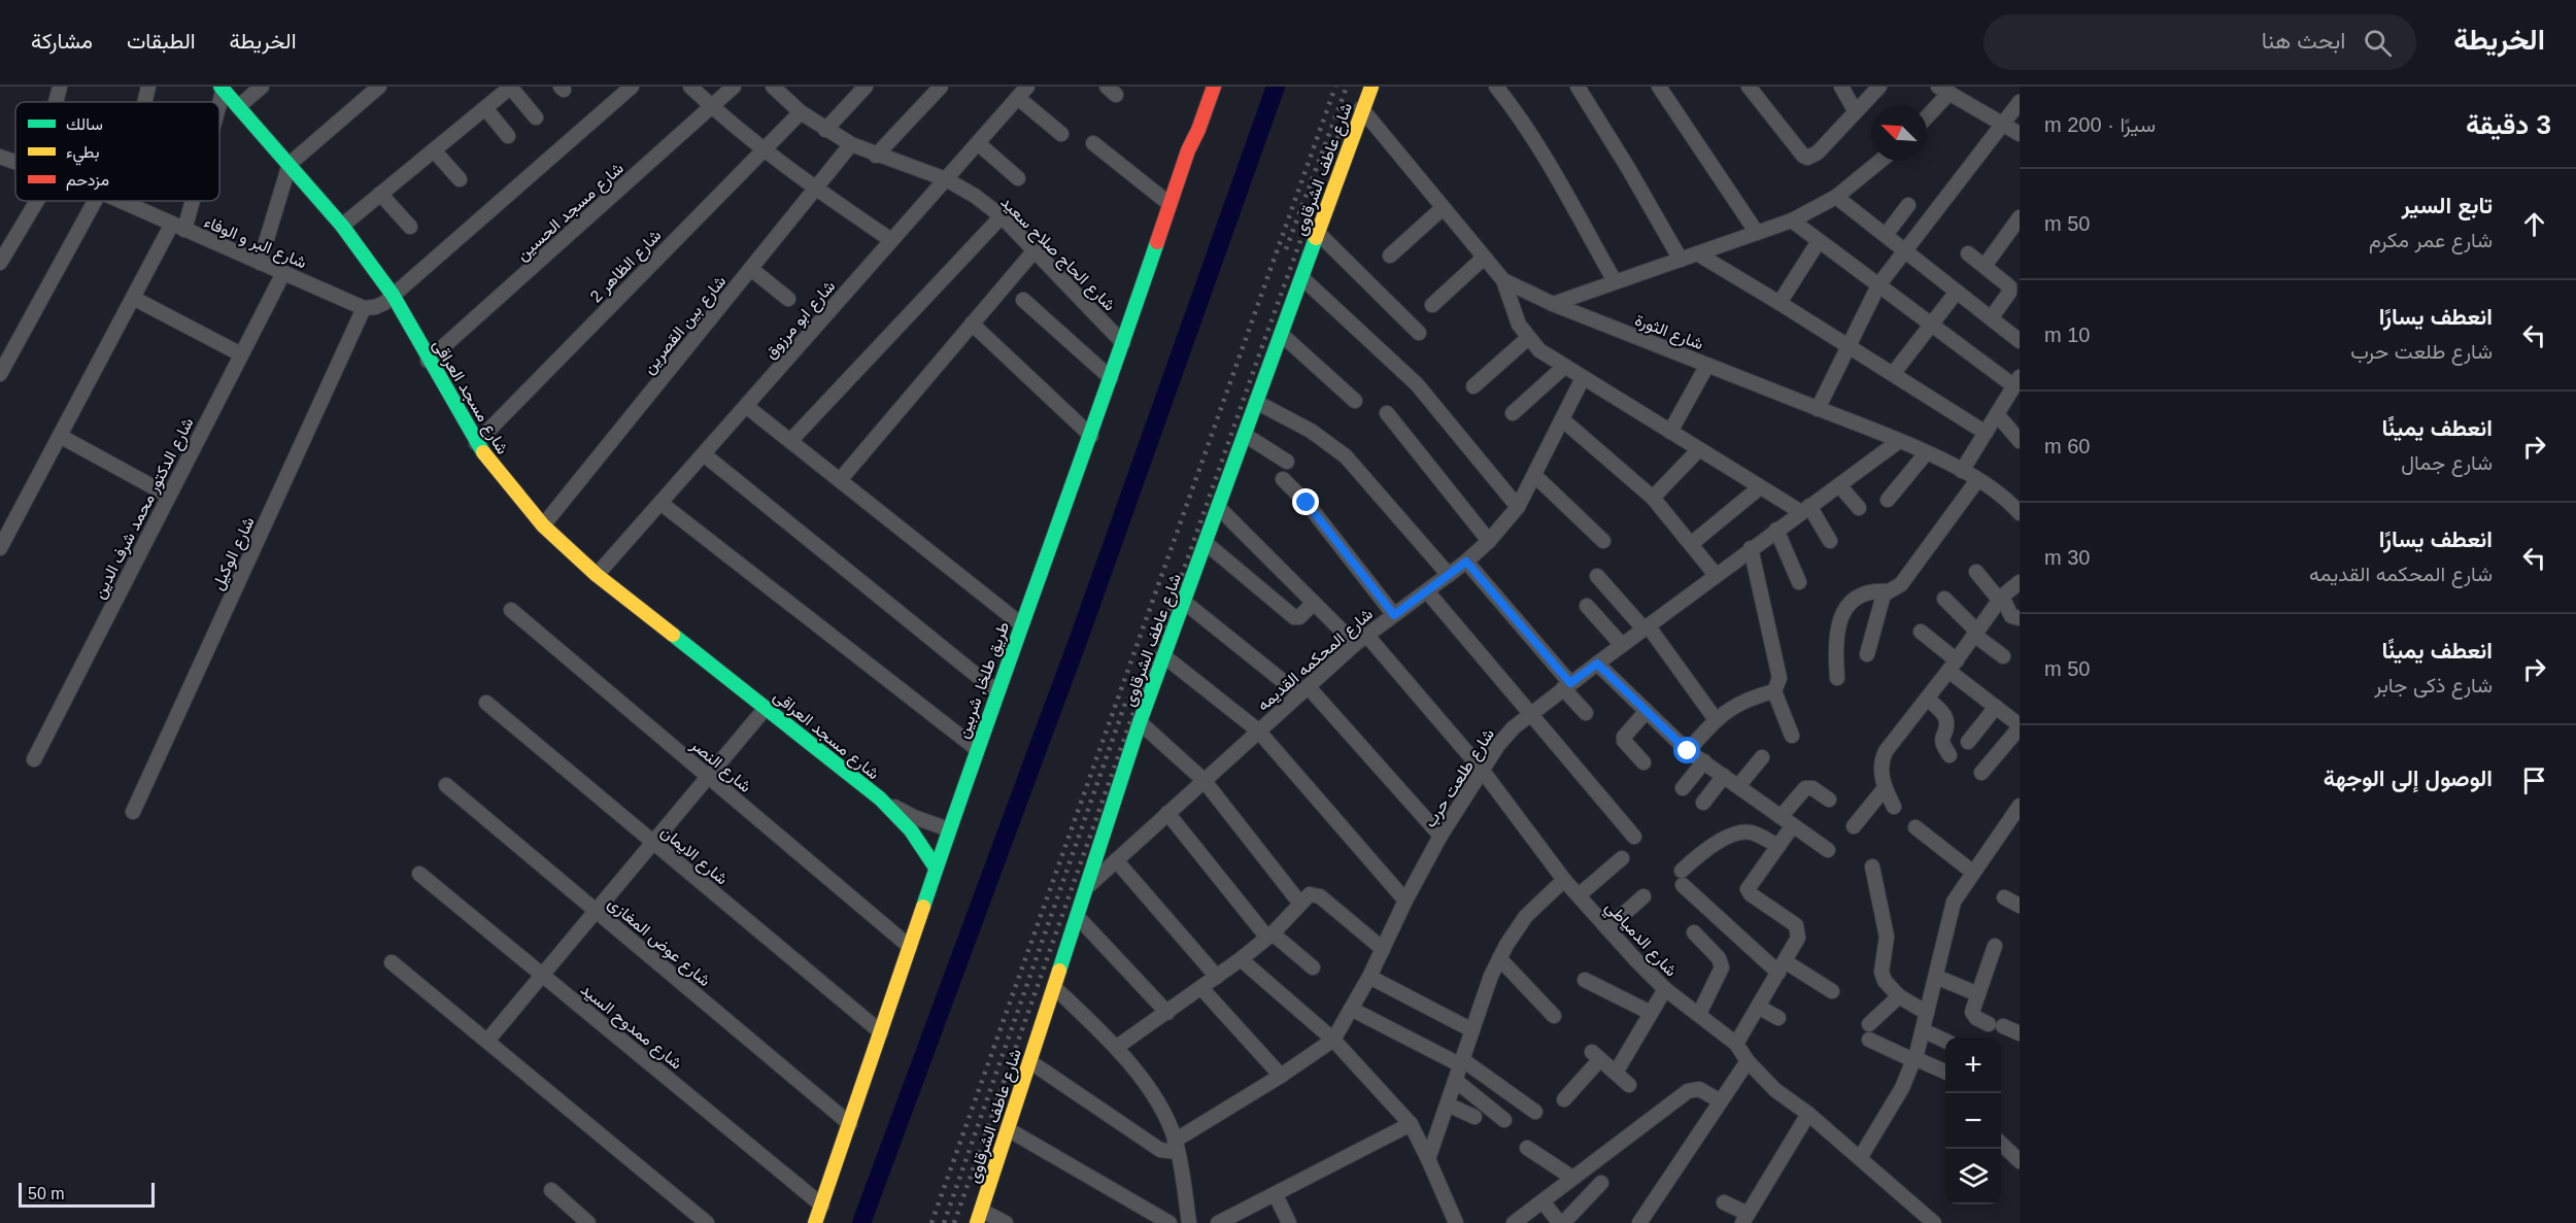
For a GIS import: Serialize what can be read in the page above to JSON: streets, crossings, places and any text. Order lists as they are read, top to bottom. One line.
{"streets":{"street":["شارع عاطف الشرقاوى","شارع مسجد الحسين","شارع البر و الوفاء","شارع الحاج صلاح سعيد","شارع الظاهر 2","شارع ابو مرزوق","شارع بين القصرين","شارع الثورة","شارع مسجد العراقى","شارع الدكتور محمد شرف الدين","شارع الوكيل","شارع المحكمه القديمه","طريق طلخا, شربين","شارع النصر","شارع طلعت حرب","شارع الايمان","شارع الدمياطي","شارع عوض المغازى","شارع ممدوح السيد"]},"crossings":[["شارع عاطف الشرقاوى","شارع الثورة"],["شارع عاطف الشرقاوى","شارع المحكمه القديمه"],["شارع عاطف الشرقاوى","شارع الدمياطي"],["شارع مسجد الحسين","شارع مسجد العراقى"],["شارع البر و الوفاء","شارع الدكتور محمد شرف الدين"],["شارع البر و الوفاء","شارع الوكيل"],["شارع الحاج صلاح سعيد","شارع الظاهر 2"],["شارع الحاج صلاح سعيد","شارع ابو مرزوق"],["شارع الحاج صلاح سعيد","شارع بين القصرين"],["شارع الحاج صلاح سعيد","طريق طلخا, شربين"],["شارع الظاهر 2","شارع مسجد العراقى"],["شارع ابو مرزوق","شارع مسجد العراقى"],["شارع بين القصرين","شارع مسجد العراقى"],["شارع الثورة","شارع طلعت حرب"],["شارع مسجد العراقى","طريق طلخا, شربين"],["شارع المحكمه القديمه","شارع الدمياطي"],["طريق طلخا, شربين","شارع النصر"],["طريق طلخا, شربين","شارع الايمان"],["طريق طلخا, شربين","شارع عوض المغازى"],["طريق طلخا, شربين","شارع ممدوح السيد"],["شارع طلعت حرب","شارع الدمياطي"]],"legend":["سالك","بطيء","مزدحم"],"scale_bar":"50 m","north":"top left","page":{"header":"الخريطة","search":"ابحث هنا","nav":["الخريطة","الطبقات","مشاركة"],"heading":["3 دقيقة","سيرًا · 200 m"],"list":[["تابع السير","شارع عمر مكرم","50 m"],["انعطف يسارًا","شارع طلعت حرب","10 m"],["انعطف يمينًا","شارع جمال","60 m"],["انعطف يسارًا","شارع المحكمه القديمه","30 m"],["انعطف يمينًا","شارع ذكى جابر","50 m"],"الوصول إلى الوجهة"],"map_buttons":["+","−"],"scale":"50 m"}}
